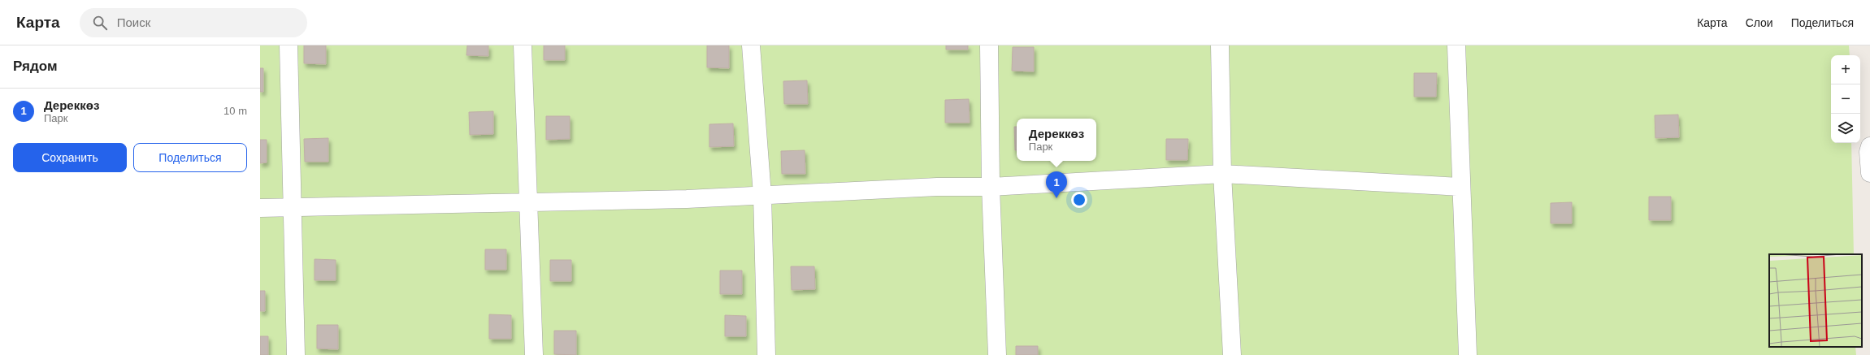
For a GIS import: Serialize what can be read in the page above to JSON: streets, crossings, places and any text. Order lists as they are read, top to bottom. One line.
{"page":{"header":"Карта","search":"Поиск","nav":["Карта","Слои","Поделиться"],"heading":"Рядом","map_buttons":["+","−"],"list":[{"mark":"1","name":"Дереккөз","note":"Парк","value":"10 m"}],"popup":["Дереккөз","Парк"],"buttons":["Сохранить","Поделиться"],"pins":"1"}}
